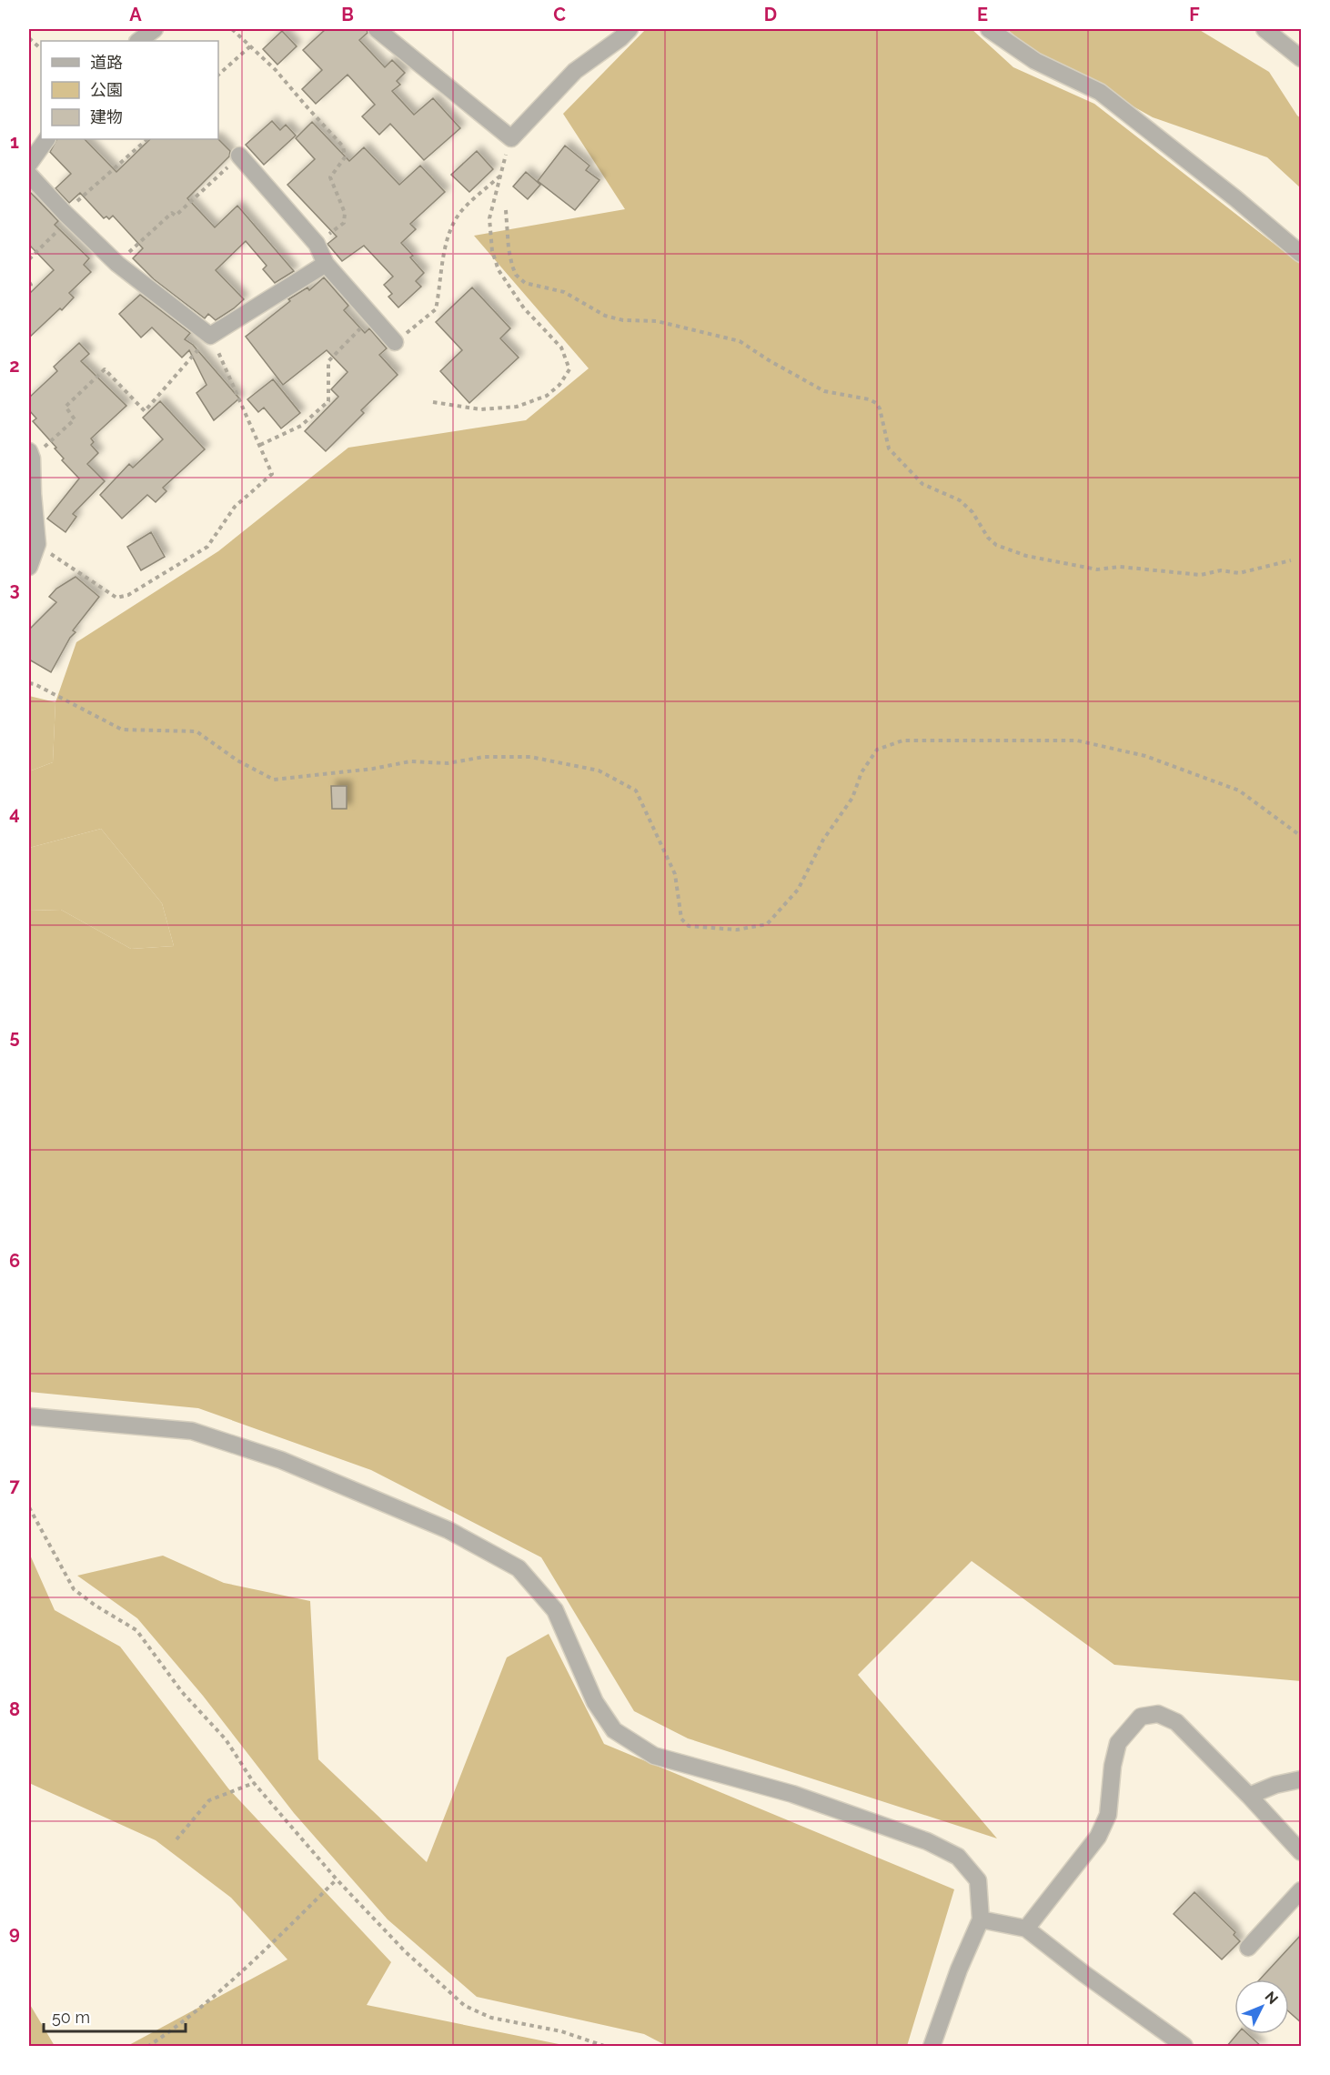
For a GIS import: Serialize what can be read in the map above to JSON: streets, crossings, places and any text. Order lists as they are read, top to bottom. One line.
{"legend":["道路","公園","建物"],"scale_bar":"50 m","north":"top right","grid":{"columns":["A","B","C","D","E","F"],"rows":["1","2","3","4","5","6","7","8","9"]}}
